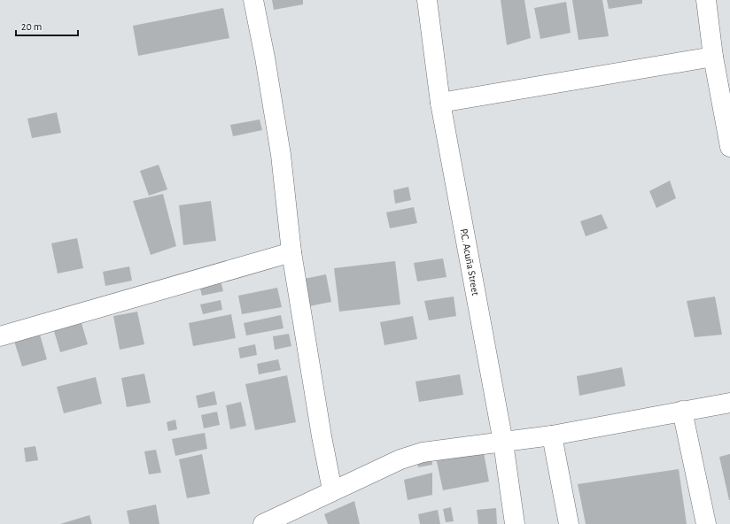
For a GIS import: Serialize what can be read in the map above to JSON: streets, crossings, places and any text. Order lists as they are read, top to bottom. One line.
{"streets":{"street":["P.C. Acuña Street"]},"scale_bar":"20 m"}
